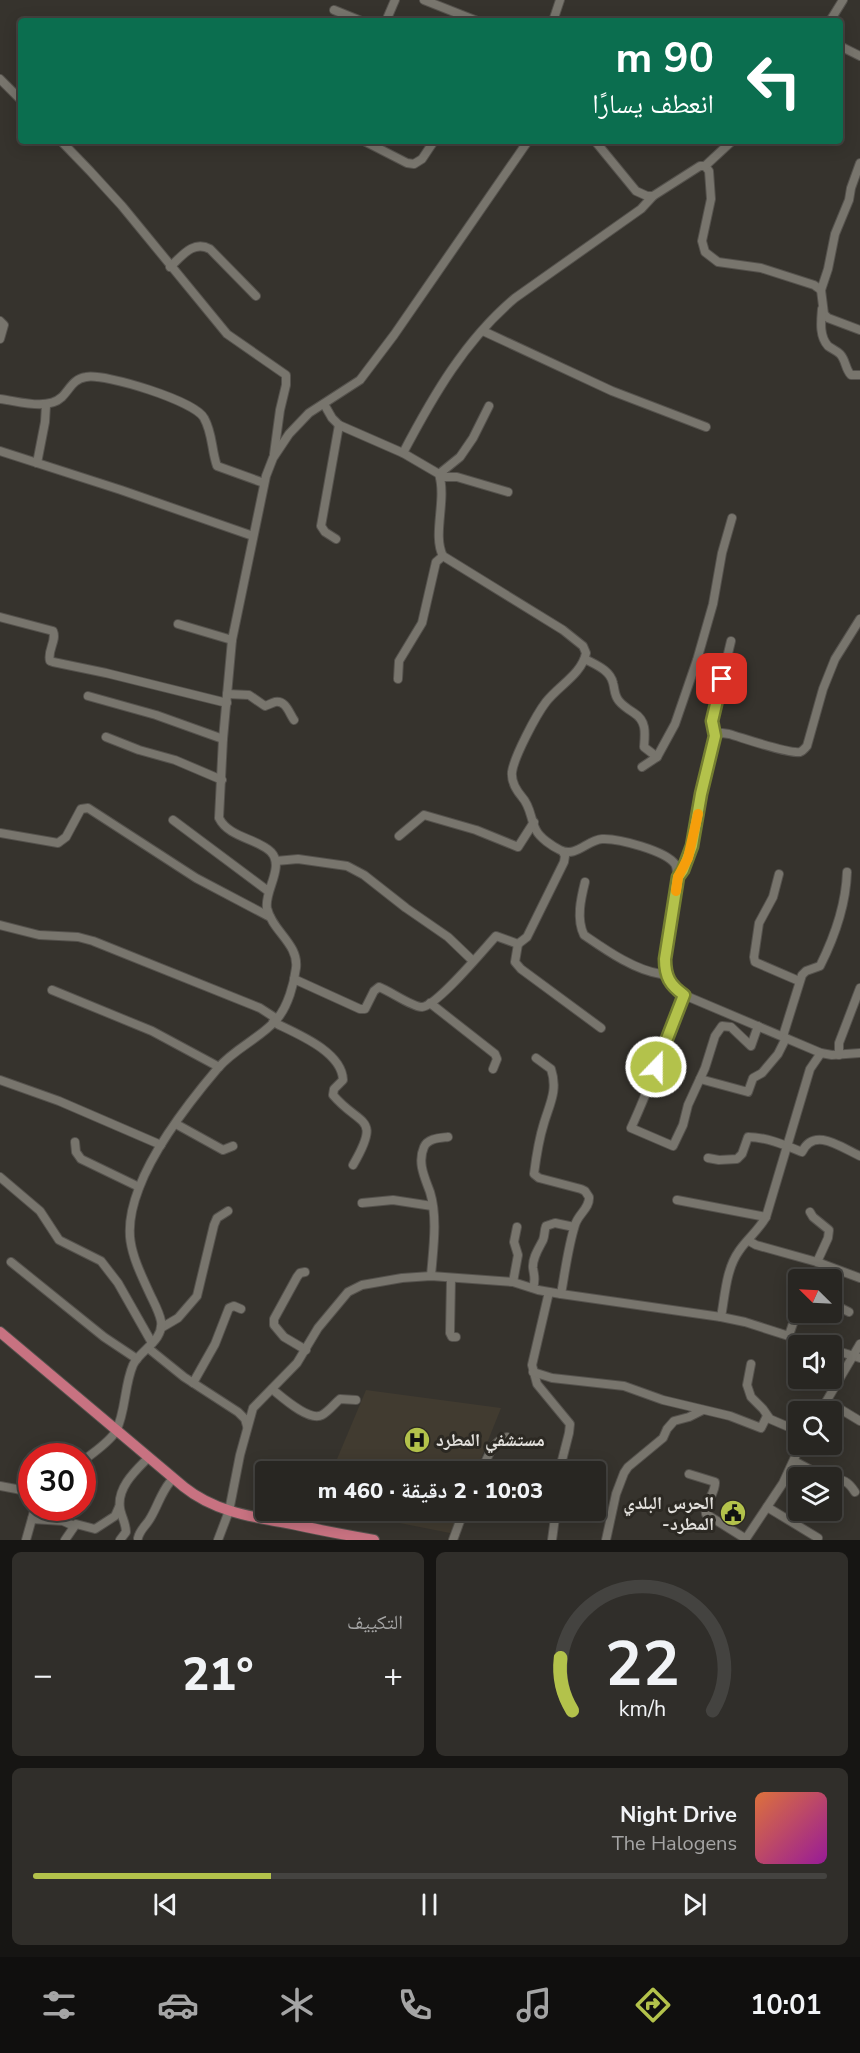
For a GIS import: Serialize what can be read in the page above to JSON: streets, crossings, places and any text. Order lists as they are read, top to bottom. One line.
{"places":{"hospital":["مستشفي المطرد"],"public building":["الحرس البلدي -المطرد"]},"north":"top left","page":{"turn":["90 m","انعطف يسارًا"],"limit":"30","trip":"10:03 · 2 دقيقة · 460 m","tile":"التكييف","heat":["−","21°","+"],"song":["Night Drive","The Halogens"],"tabs":"10:01","gauge":["22","km/h"]}}
